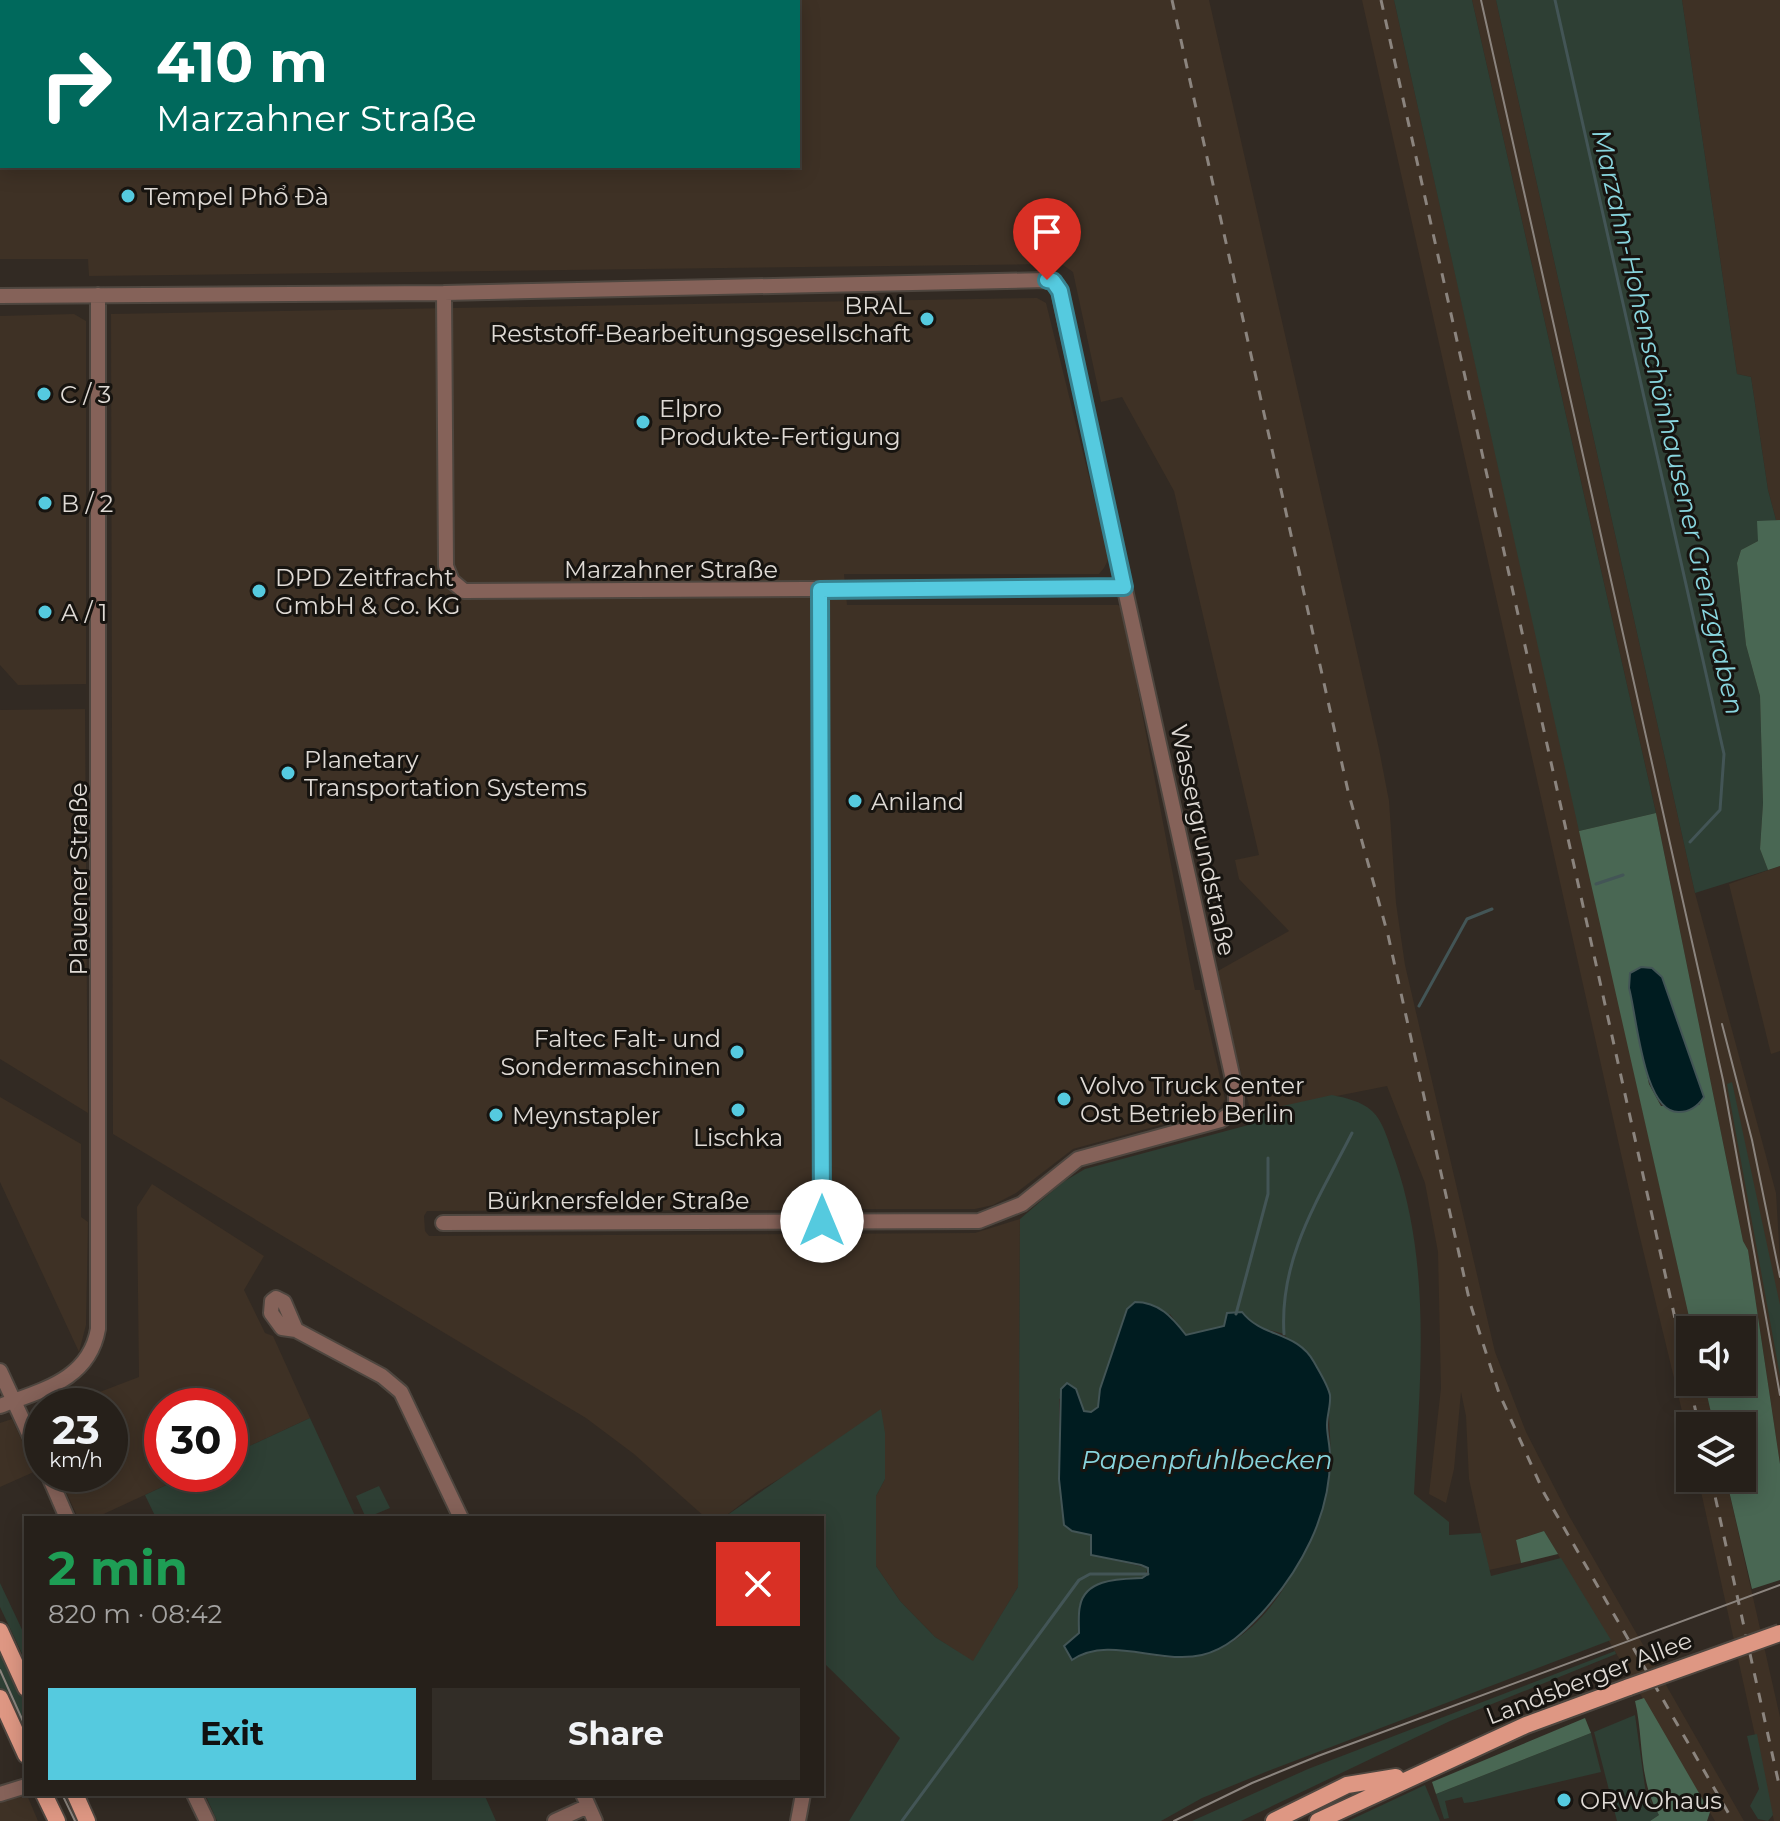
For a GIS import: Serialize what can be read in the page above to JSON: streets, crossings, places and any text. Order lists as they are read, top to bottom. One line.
{"streets":{"main road":["Landsberger Allee"],"street":["Marzahner Straße","Wassergrundstraße","Plauener Straße","Bürknersfelder Straße"]},"crossings":[["Marzahner Straße","Wassergrundstraße"],["Wassergrundstraße","Bürknersfelder Straße"]],"water":["Marzahn-Hohenschönhausener Grenzgraben","Papenpfuhlbecken"],"places":["Tempel Phổ Đà","BRAL Reststoff-Bearbeitungsgesellschaft","C / 3","Elpro Produkte-Fertigung","B / 2","DPD Zeitfracht GmbH & Co. KG","A / 1","Planetary Transportation Systems","Aniland","Faltec Falt- und Sondermaschinen","Volvo Truck Center Ost Betrieb Berlin","Lischka","Meynstapler","ORWOhaus"],"page":{"turn":["410 m","Marzahner Straße"],"speed":"23 km/h","limit":"30","heading":["2 min","820 m · 08:42"],"buttons":["Exit","Share"]}}
